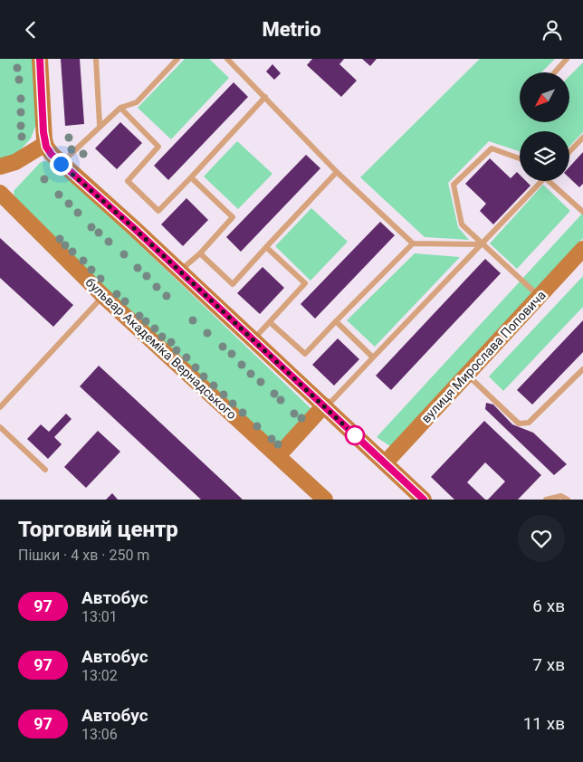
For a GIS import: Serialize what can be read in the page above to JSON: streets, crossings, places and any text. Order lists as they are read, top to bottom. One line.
{"streets":{"main road":["бульвар Академіка Вернадського","вулиця Мирослава Поповича"]},"lines":["bus line 97"],"north":"bottom left","page":{"header":"Metrio","heading":["Торговий центр","Пішки · 4 хв · 250 m"],"list":[{"mark":"97","name":"Автобус","note":"13:01","value":"6 хв"},{"mark":"97","name":"Автобус","note":"13:02","value":"7 хв"},{"mark":"97","name":"Автобус","note":"13:06","value":"11 хв"}]}}
